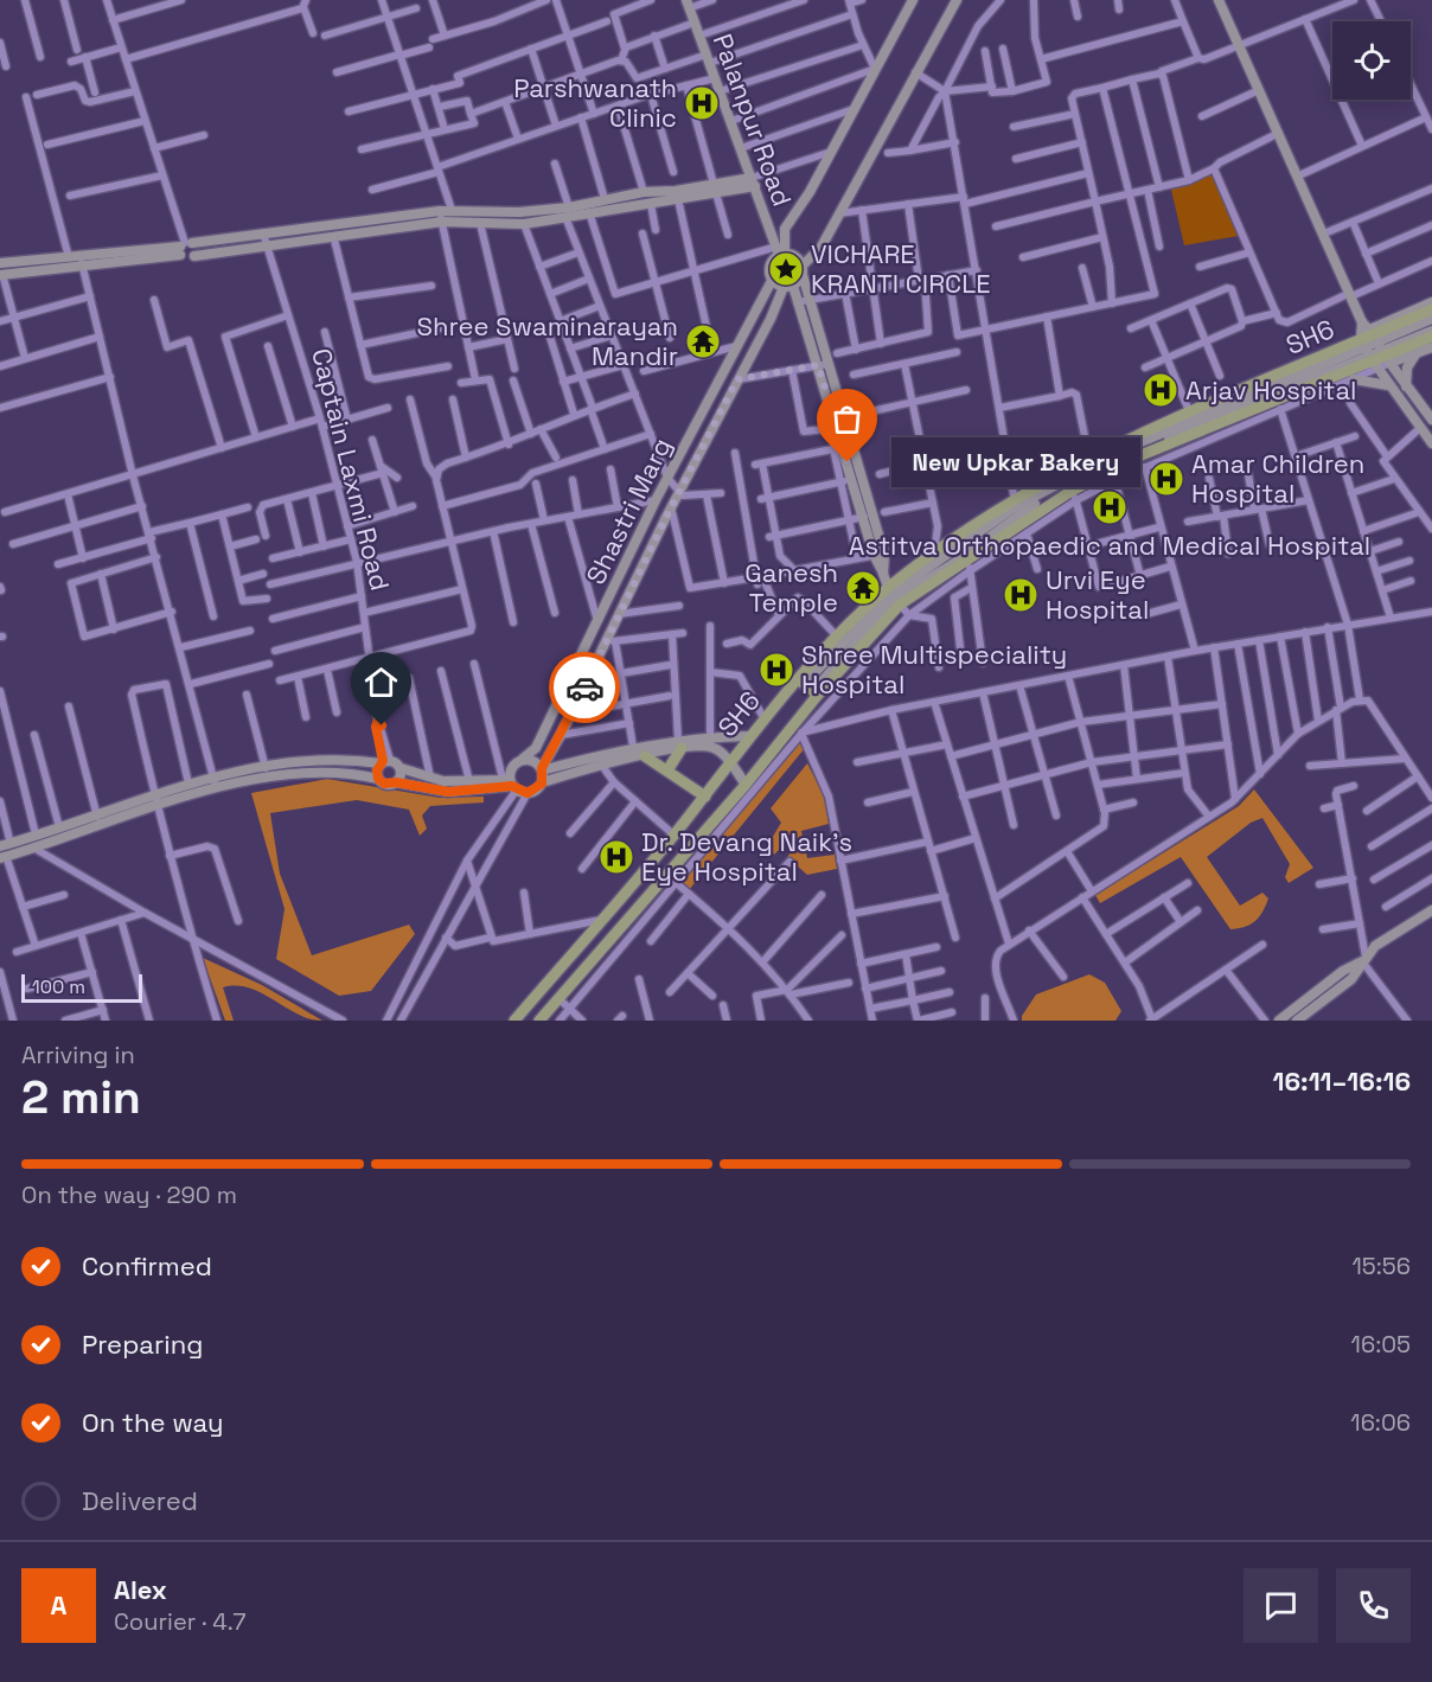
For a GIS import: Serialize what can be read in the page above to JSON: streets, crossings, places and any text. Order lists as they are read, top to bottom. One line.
{"streets":{"main road":["SH6"],"street":["Palanpur Road","Captain Laxmi Road","Shastri Marg"]},"crossings":[["Palanpur Road","Shastri Marg"]],"places":{"hospital":["Parshwanath Clinic","Arjav Hospital","Amar Children Hospital","Astitva Orthopaedic and Medical Hospital","Urvi Eye Hospital","Shree Multispeciality Hospital","Dr. Devang Naik's Eye Hospital"],"place":["VICHARE KRANTI CIRCLE"],"temple":["Shree Swaminarayan Mandir","Ganesh Temple"],"other":["New Upkar Bakery"]},"scale_bar":"100 m","page":{"bubble":"New Upkar Bakery","scale":"100 m","heading":["2 min","Arriving in","16:11–16:16"],"panel":["Alex","Courier · 4.7"],"bar":"On the way · 290 m","list":[["Confirmed","15:56"],["Preparing","16:05"],["On the way","16:06"],"Delivered"],"round":"A"}}
